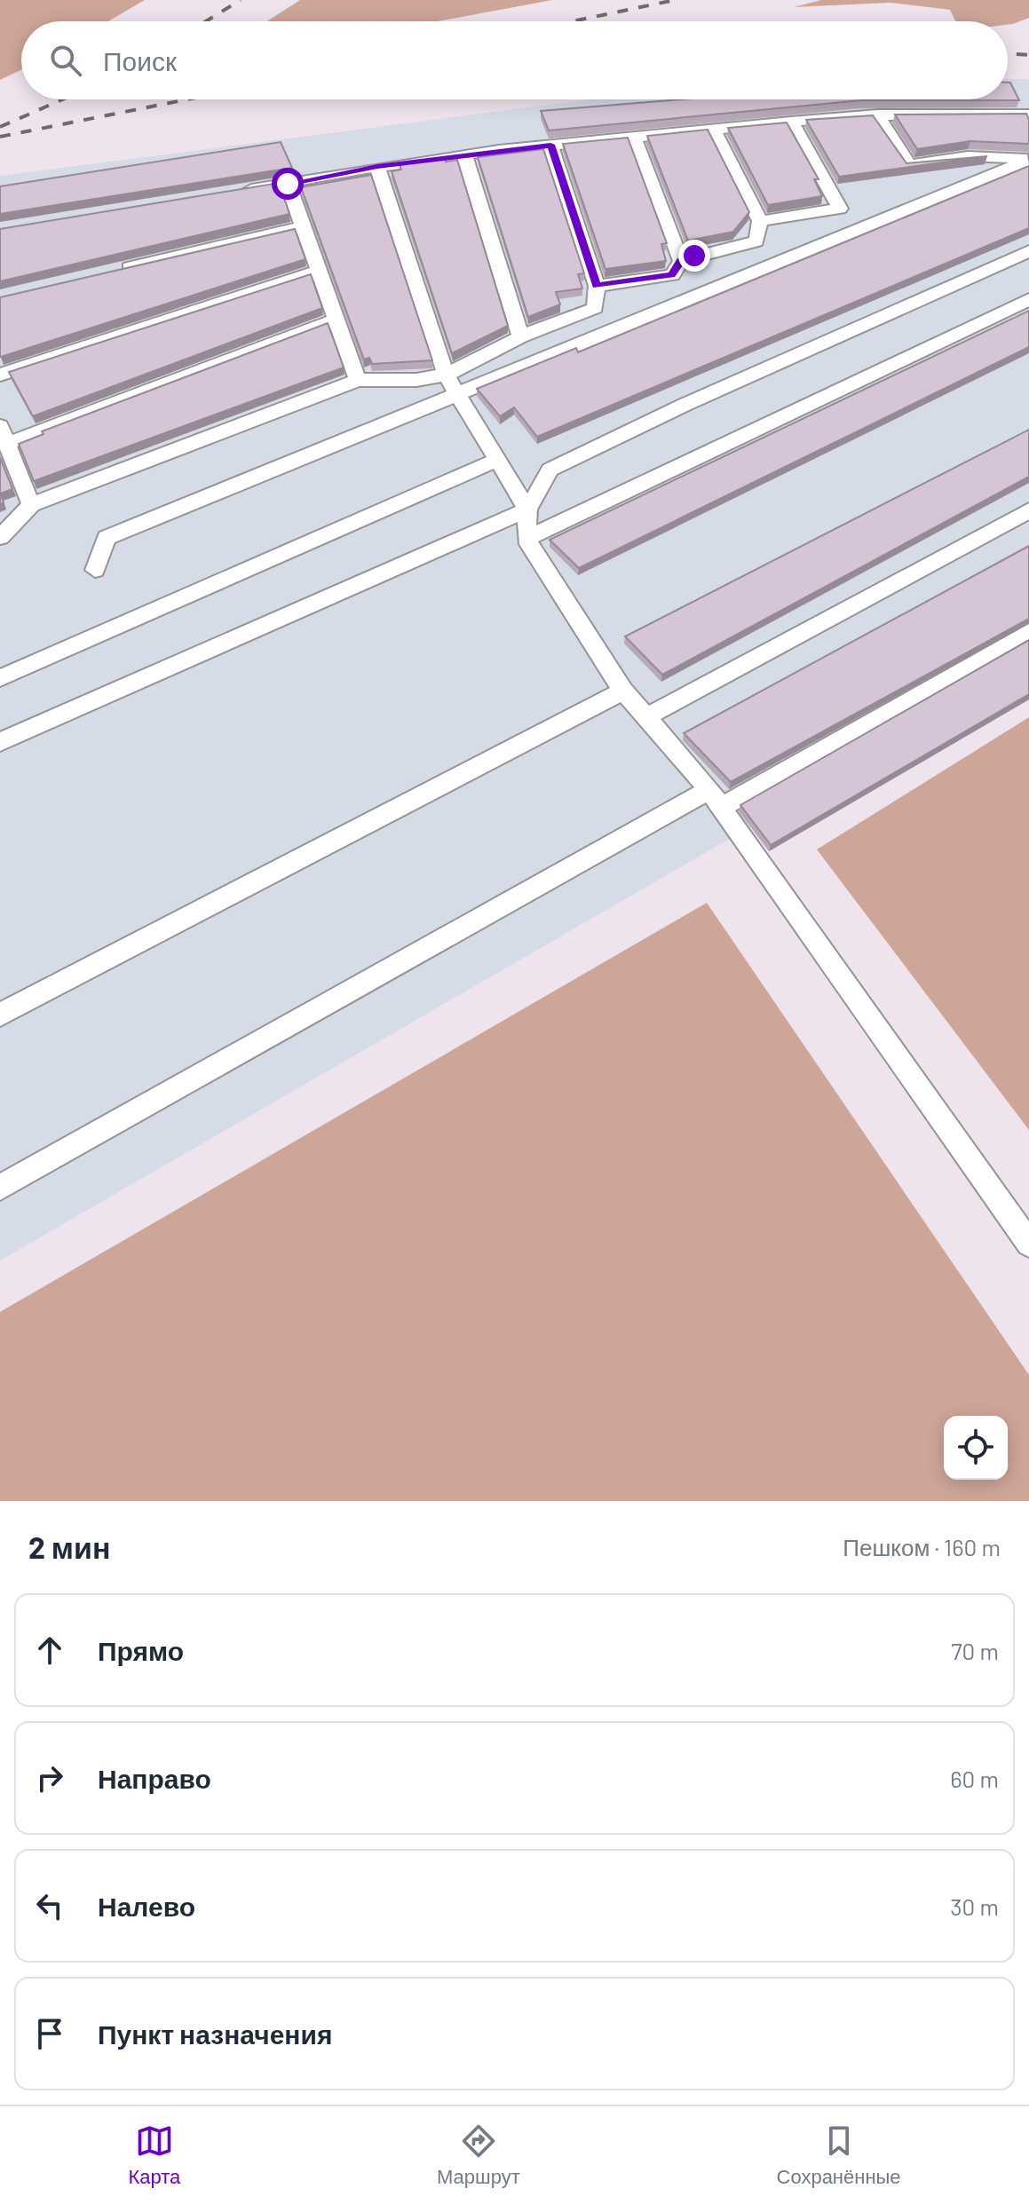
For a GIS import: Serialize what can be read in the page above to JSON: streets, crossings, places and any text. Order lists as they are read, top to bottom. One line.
{"page":{"search":"Поиск","heading":["2 мин","Пешком · 160 m"],"list":[["Прямо","70 m"],["Направо","60 m"],["Налево","30 m"],"Пункт назначения"],"nav":["Карта","Маршрут","Сохранённые"]}}
